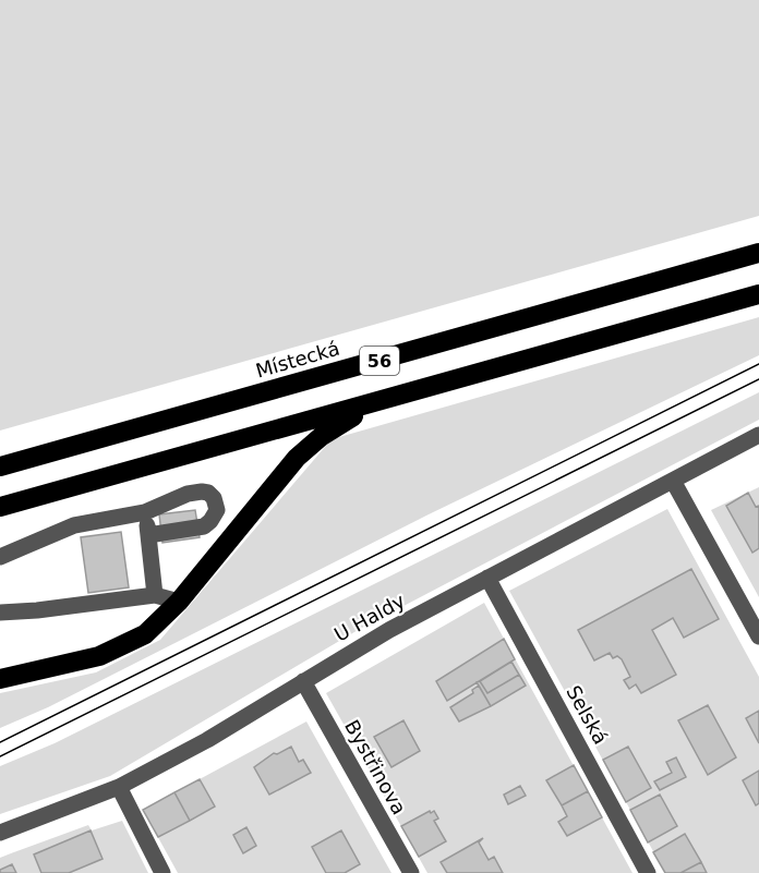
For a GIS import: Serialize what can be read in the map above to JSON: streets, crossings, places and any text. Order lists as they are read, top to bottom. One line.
{"streets":{"highway":["Místecká","56"],"street":["U Haldy","Selská","Bystřinova"]},"crossings":[["U Haldy","Selská"],["U Haldy","Bystřinova"]]}
